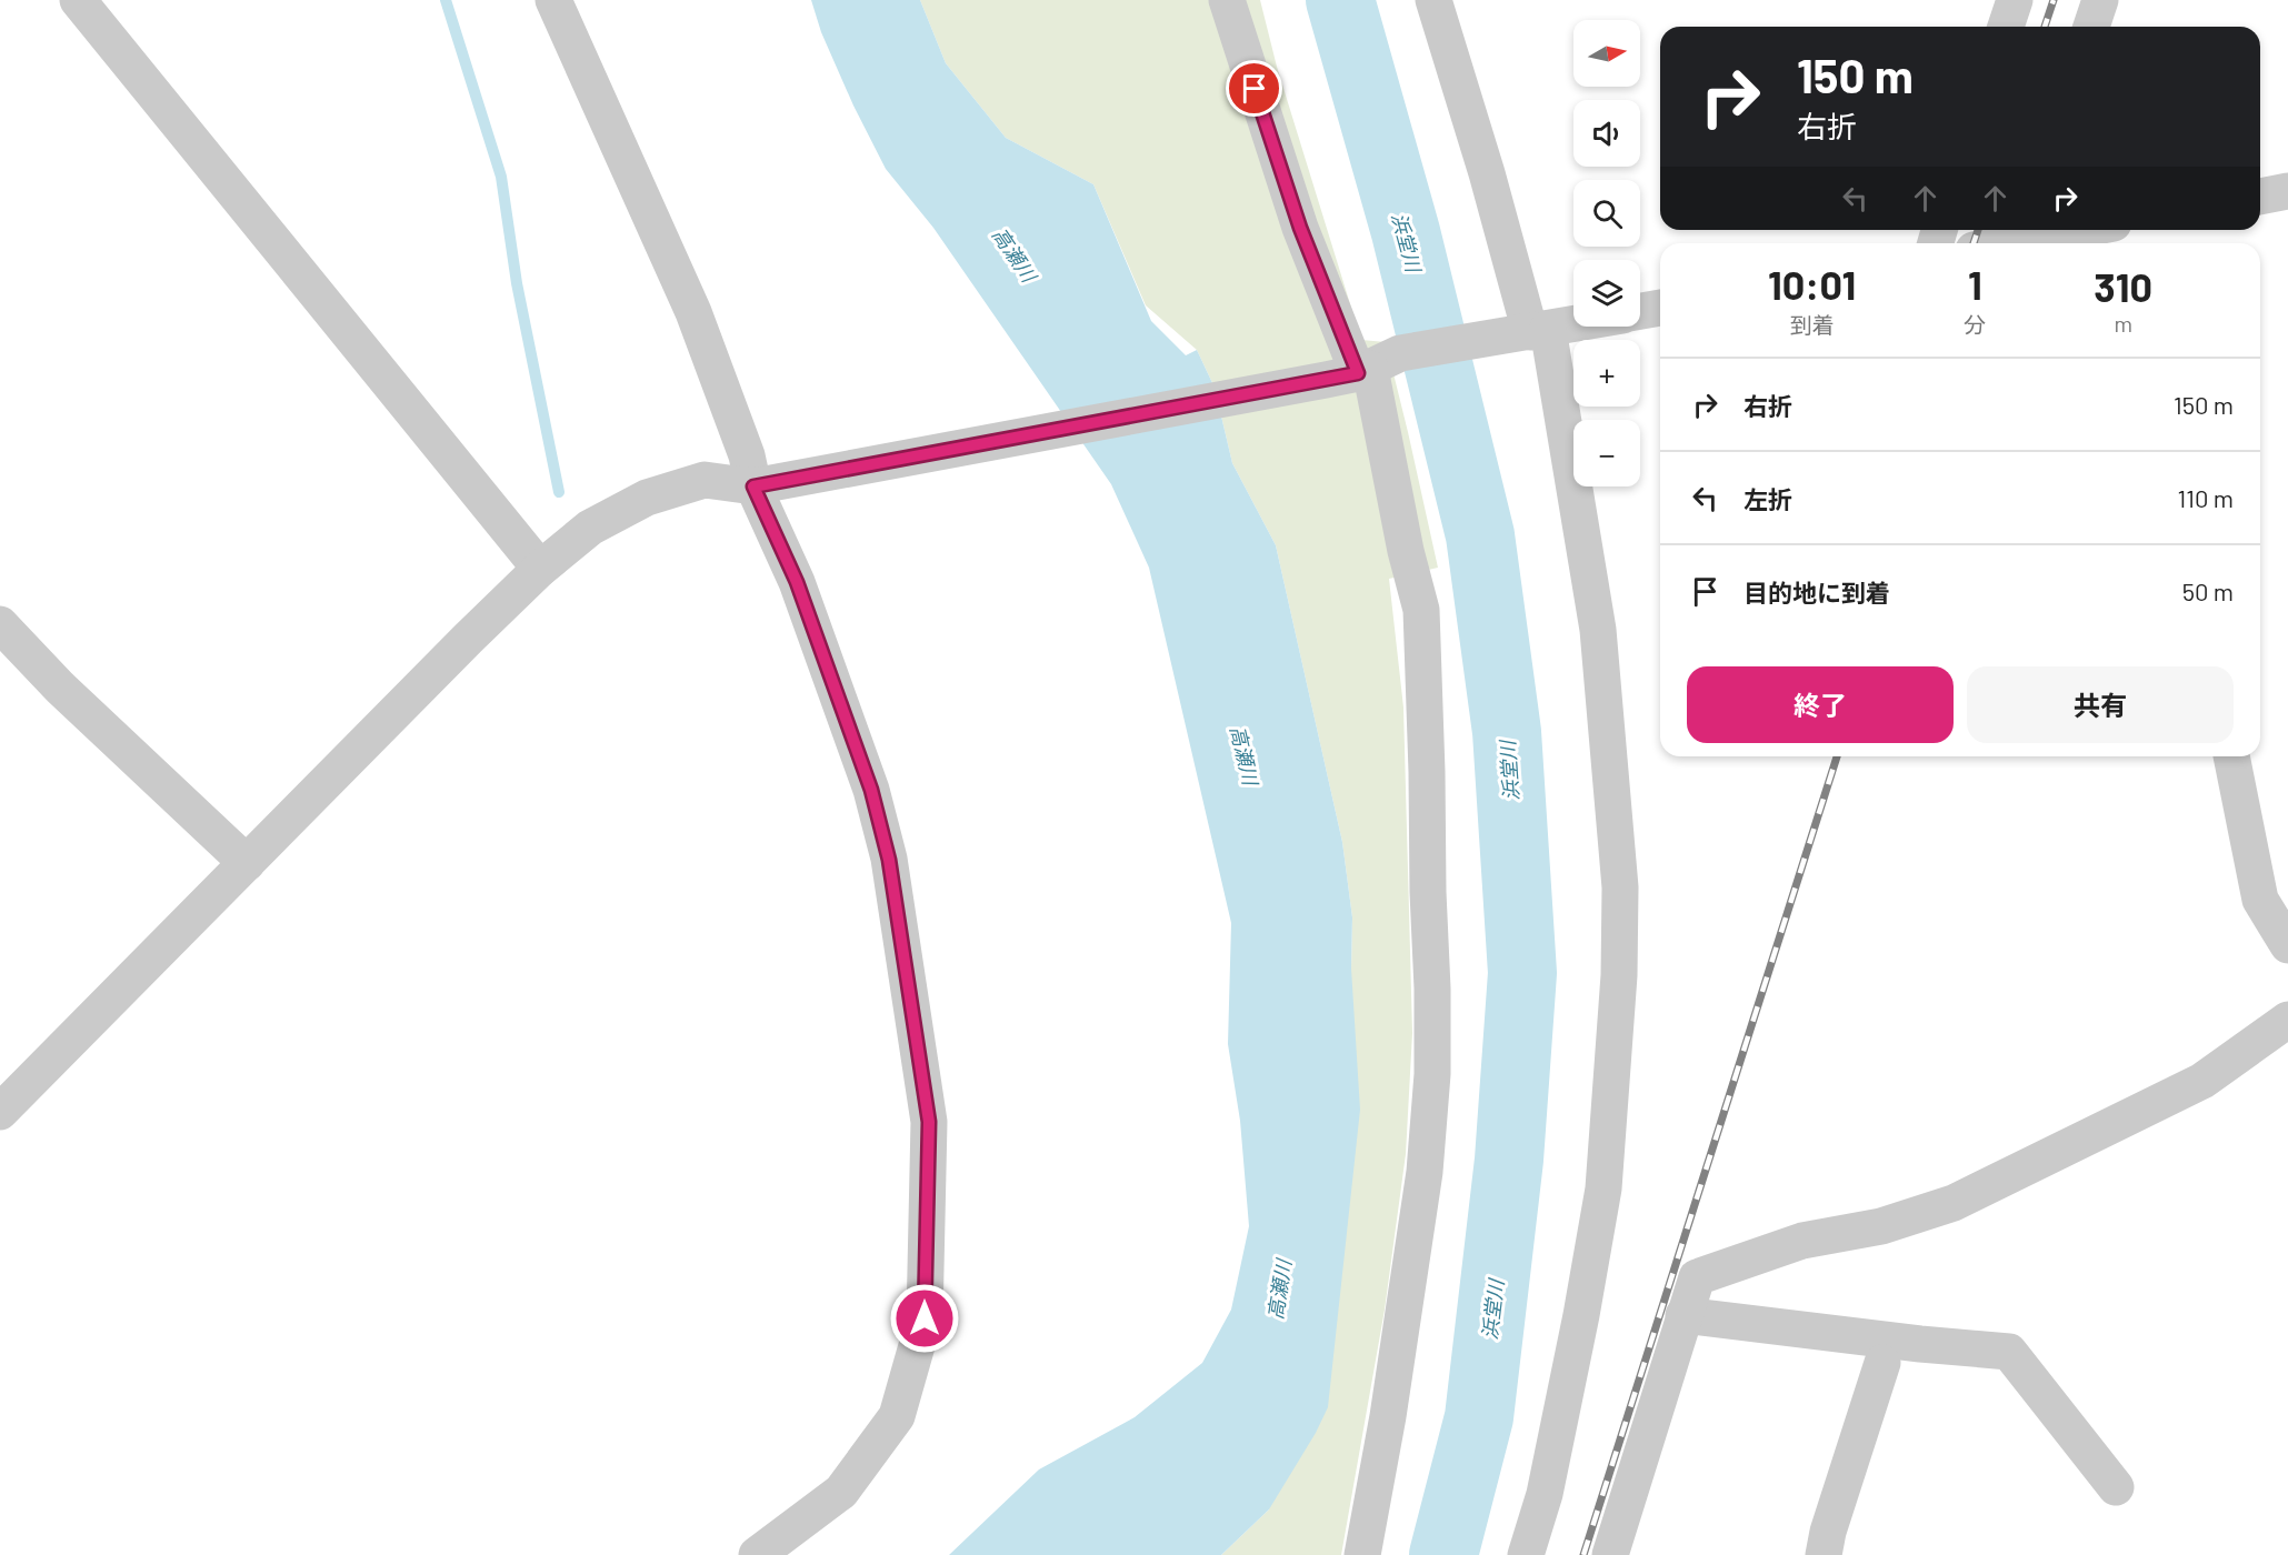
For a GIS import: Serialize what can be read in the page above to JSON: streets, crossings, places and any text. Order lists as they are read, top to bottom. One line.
{"water":["浜堂川","高瀬川"],"north":"right","page":{"map_buttons":["+","−"],"turn":["150 m","右折"],"eta":["10:01","到着","1","分","310","m"],"list":[{"name":"右折","value":"150 m"},{"name":"左折","value":"110 m"},{"name":"目的地に到着","value":"50 m"}],"buttons":["終了","共有"]}}
